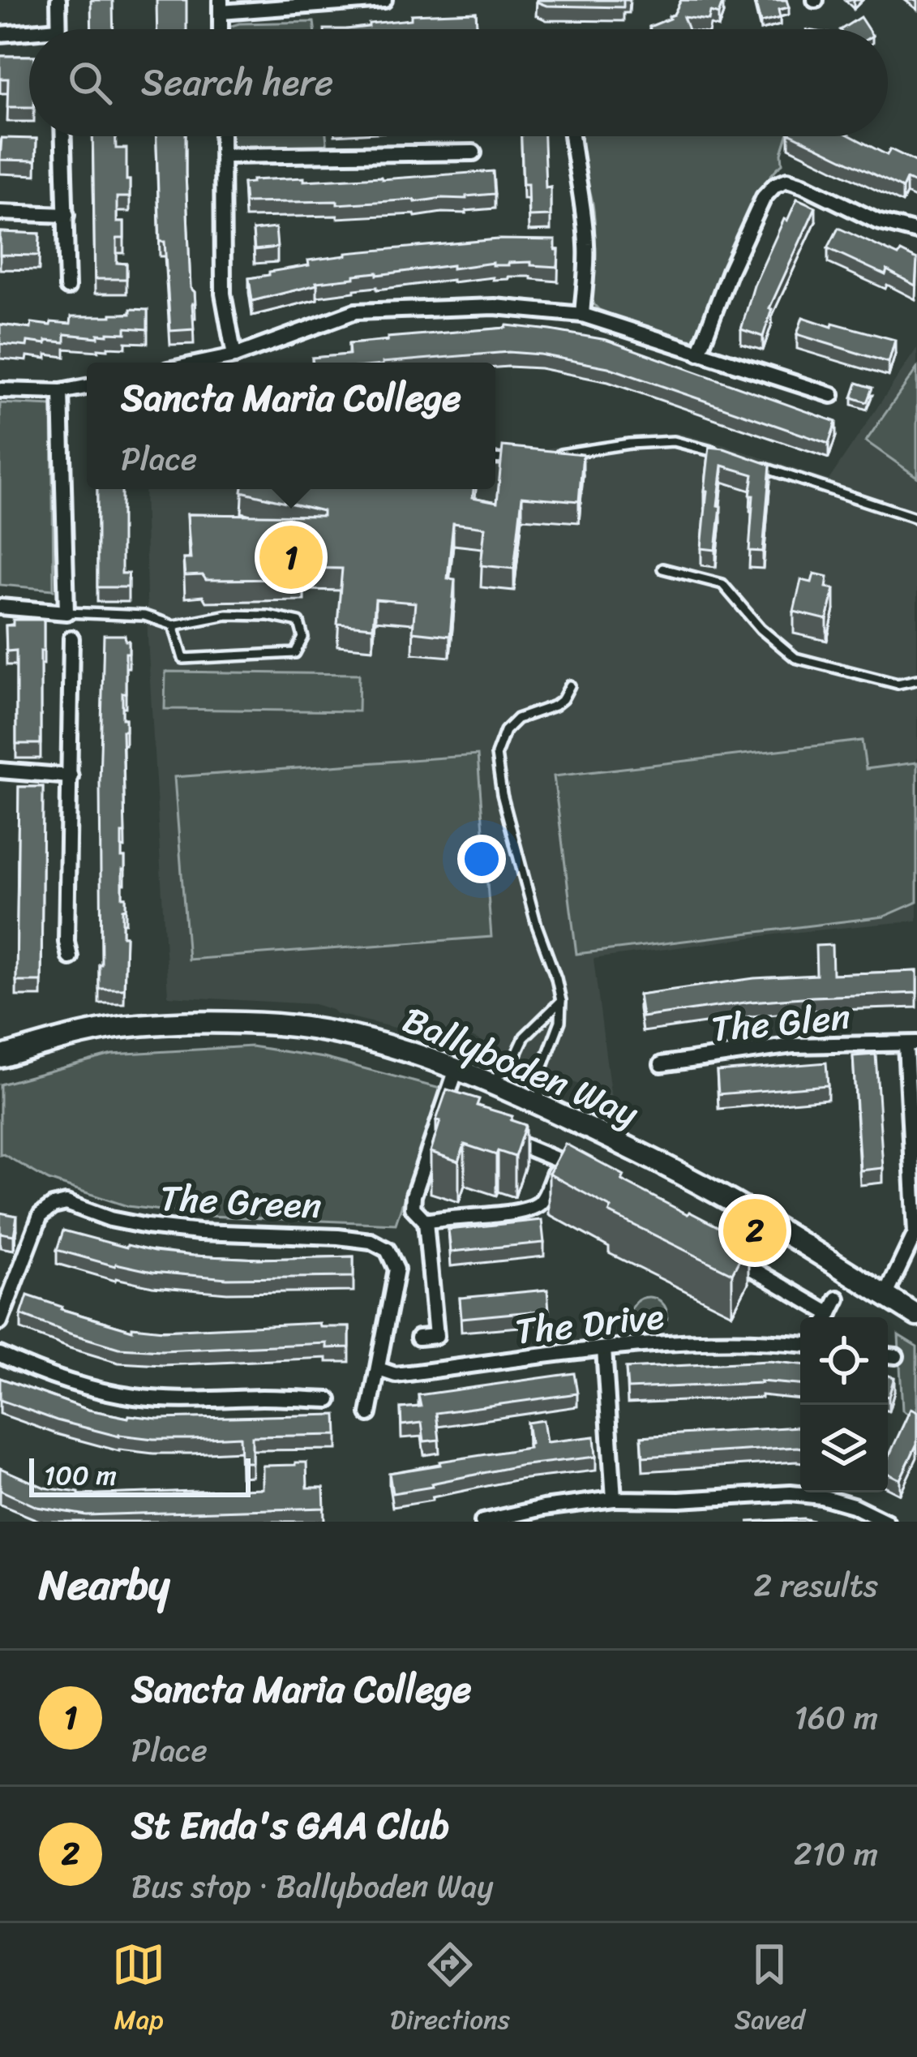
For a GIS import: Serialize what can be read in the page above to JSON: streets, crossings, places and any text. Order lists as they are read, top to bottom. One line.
{"streets":{"main road":["Ballyboden Way"],"street":["The Glen","The Green","The Drive"]},"crossings":[["The Glen","Ballyboden Way"],["The Green","The Drive"]],"scale_bar":"100 m","page":{"search":"Search here","popup":["Sancta Maria College","Place"],"pins":["1","2"],"scale":"100 m","heading":["Nearby","2 results"],"list":[{"mark":"1","name":"Sancta Maria College","note":"Place","value":"160 m"},{"mark":"2","name":"St Enda's GAA Club","note":"Bus stop · Ballyboden Way","value":"210 m"}],"nav":["Map","Directions","Saved"]}}
